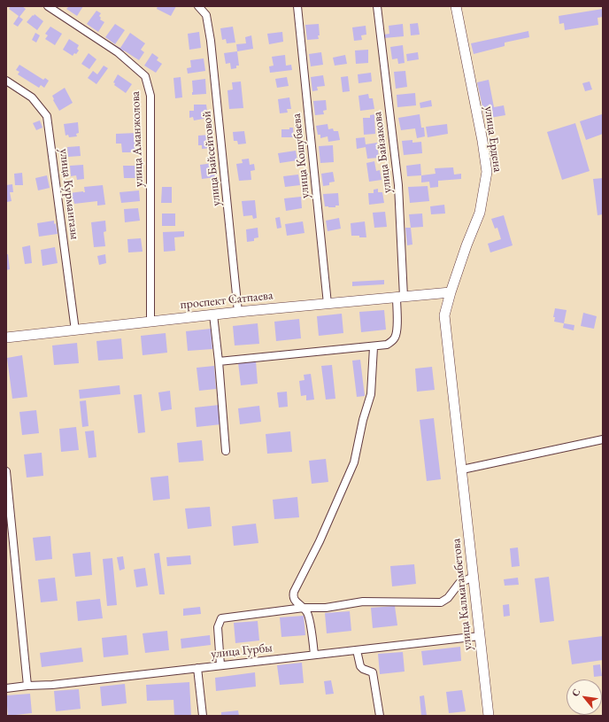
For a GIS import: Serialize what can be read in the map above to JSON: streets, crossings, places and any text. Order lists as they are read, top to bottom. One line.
{"streets":{"street":["улица Аманжолова","улица Ердена","улица Байзакова","улица Кошубаева","улица Байсейтовой","улица Курмангазы","проспект Сатпаева","улица Калмагамбетова","улица Гурбы"]},"crossings":[["улица Аманжолова","проспект Сатпаева"],["улица Ердена","проспект Сатпаева"],["улица Ердена","улица Калмагамбетова"],["улица Байзакова","проспект Сатпаева"],["улица Кошубаева","проспект Сатпаева"],["улица Байсейтовой","проспект Сатпаева"],["улица Курмангазы","проспект Сатпаева"],["проспект Сатпаева","улица Калмагамбетова"],["улица Калмагамбетова","улица Гурбы"]],"north":"top left"}
